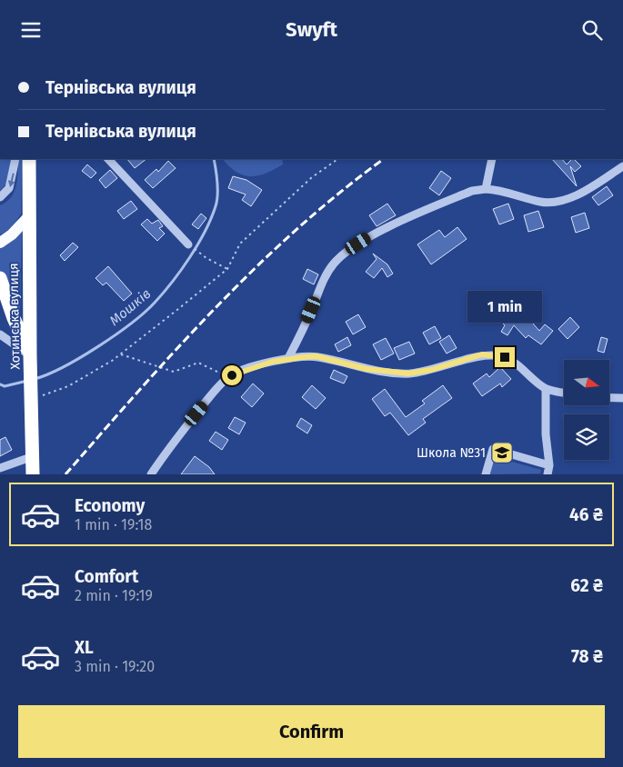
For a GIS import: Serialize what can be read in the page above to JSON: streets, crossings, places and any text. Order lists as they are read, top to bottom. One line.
{"streets":{"highway":["Хотинська вулиця"]},"water":["Мошків"],"places":{"school or university":["Школа №31"]},"north":"right","page":{"header":"Swyft","banner":["Тернівська вулиця","Тернівська вулиця"],"bubble":"1 min","list":[{"name":"Economy","note":"1 min · 19:18","value":"46 ₴"},{"name":"Comfort","note":"2 min · 19:19","value":"62 ₴"},{"name":"XL","note":"3 min · 19:20","value":"78 ₴"}],"buttons":"Confirm"}}
